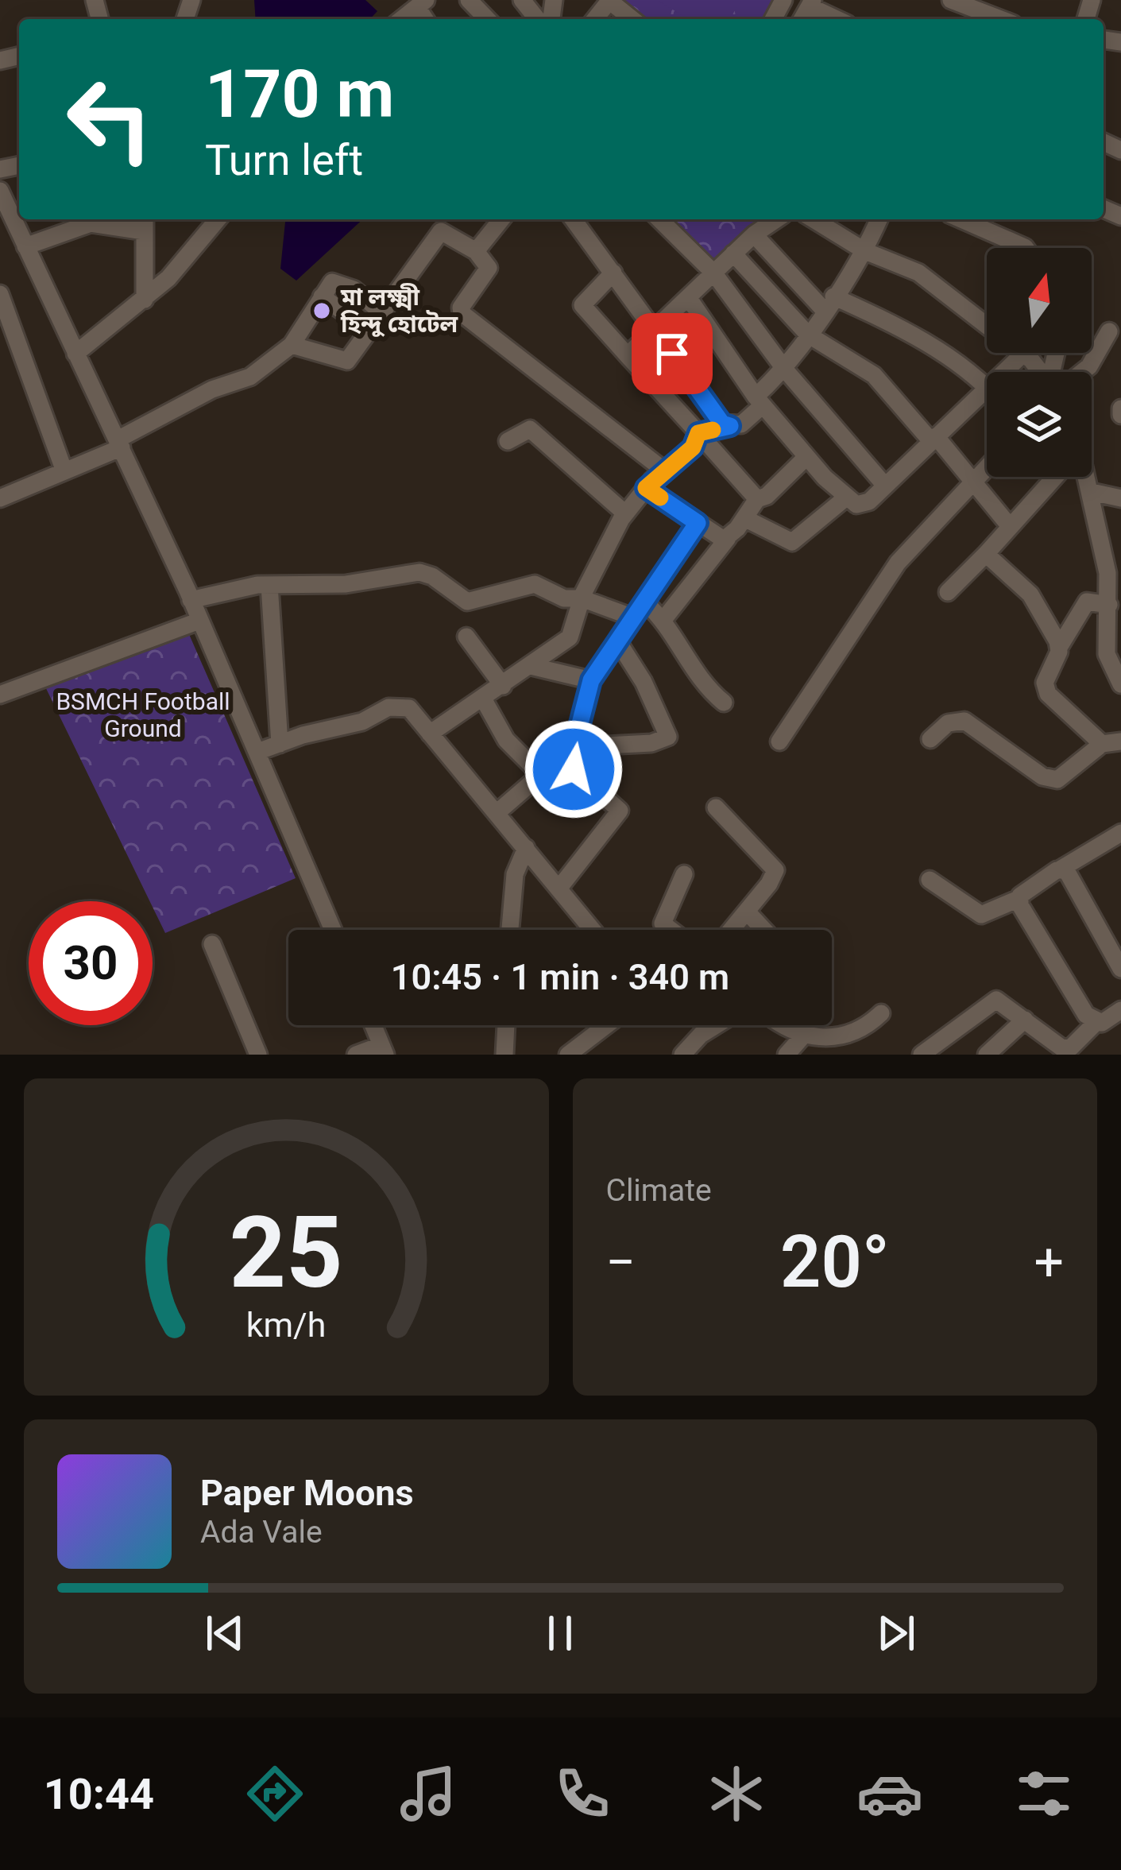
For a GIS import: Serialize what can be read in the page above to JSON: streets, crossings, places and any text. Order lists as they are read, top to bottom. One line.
{"parks":["BSMCH Football Ground"],"places":["মা লক্ষ্মী হিন্দু হোটেল"],"north":"top","page":{"turn":["170 m","Turn left"],"limit":"30","trip":"10:45 · 1 min · 340 m","tile":"Climate","heat":["−","20°","+"],"song":["Paper Moons","Ada Vale"],"tabs":"10:44","gauge":["25","km/h"]}}
